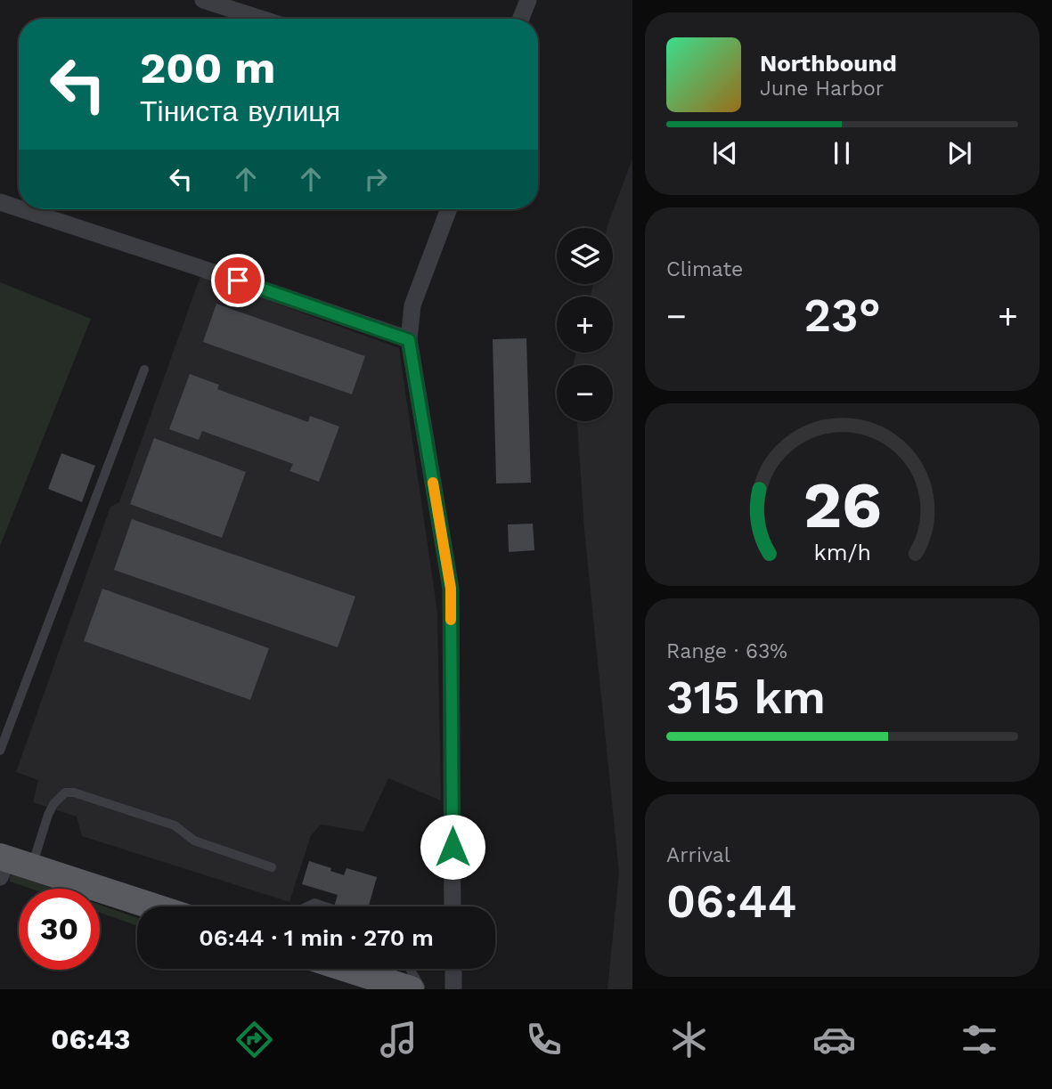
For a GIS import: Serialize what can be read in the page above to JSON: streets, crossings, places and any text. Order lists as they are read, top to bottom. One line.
{"page":{"turn":["200 m","Тіниста вулиця"],"song":["Northbound","June Harbor"],"tile":["Climate",["Range · 63%","315 km"],["Arrival","06:44"]],"map_buttons":["+","−"],"heat":["−","23°","+"],"limit":"30","trip":"06:44 · 1 min · 270 m","tabs":"06:43","gauge":["26","km/h"]}}
